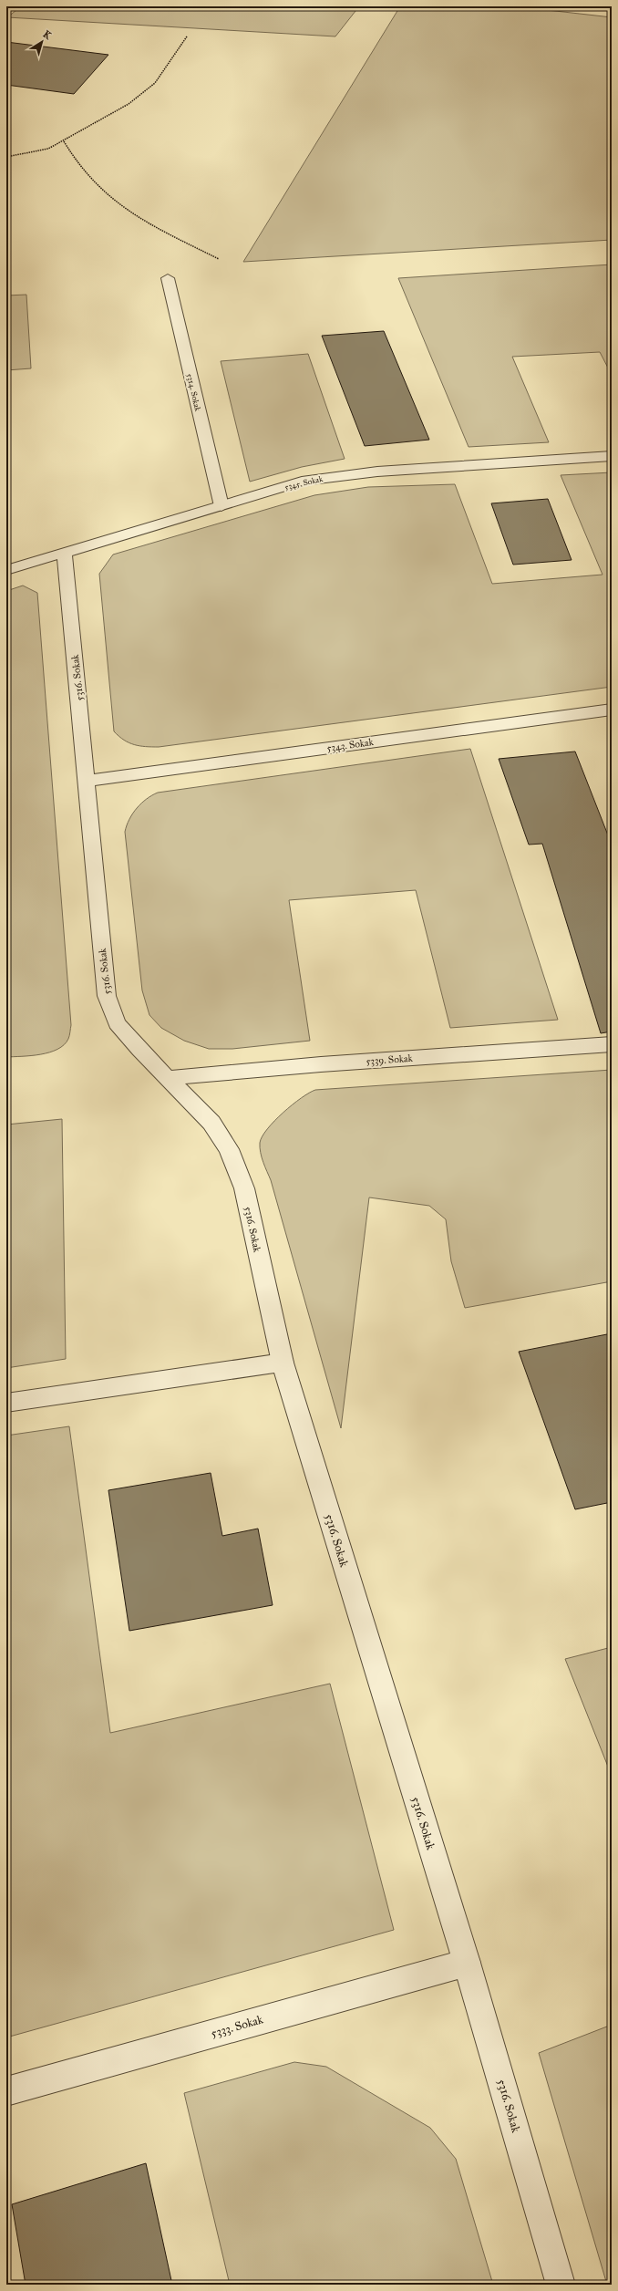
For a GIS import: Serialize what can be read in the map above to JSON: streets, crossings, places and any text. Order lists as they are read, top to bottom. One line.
{"streets":{"street":["5314. Sokak","5345. Sokak","5316. Sokak","5343. Sokak","5339. Sokak","5333. Sokak"]},"crossings":[["5314. Sokak","5345. Sokak"],["5345. Sokak","5316. Sokak"],["5316. Sokak","5343. Sokak"],["5316. Sokak","5339. Sokak"],["5316. Sokak","5333. Sokak"]],"north":"top right"}
